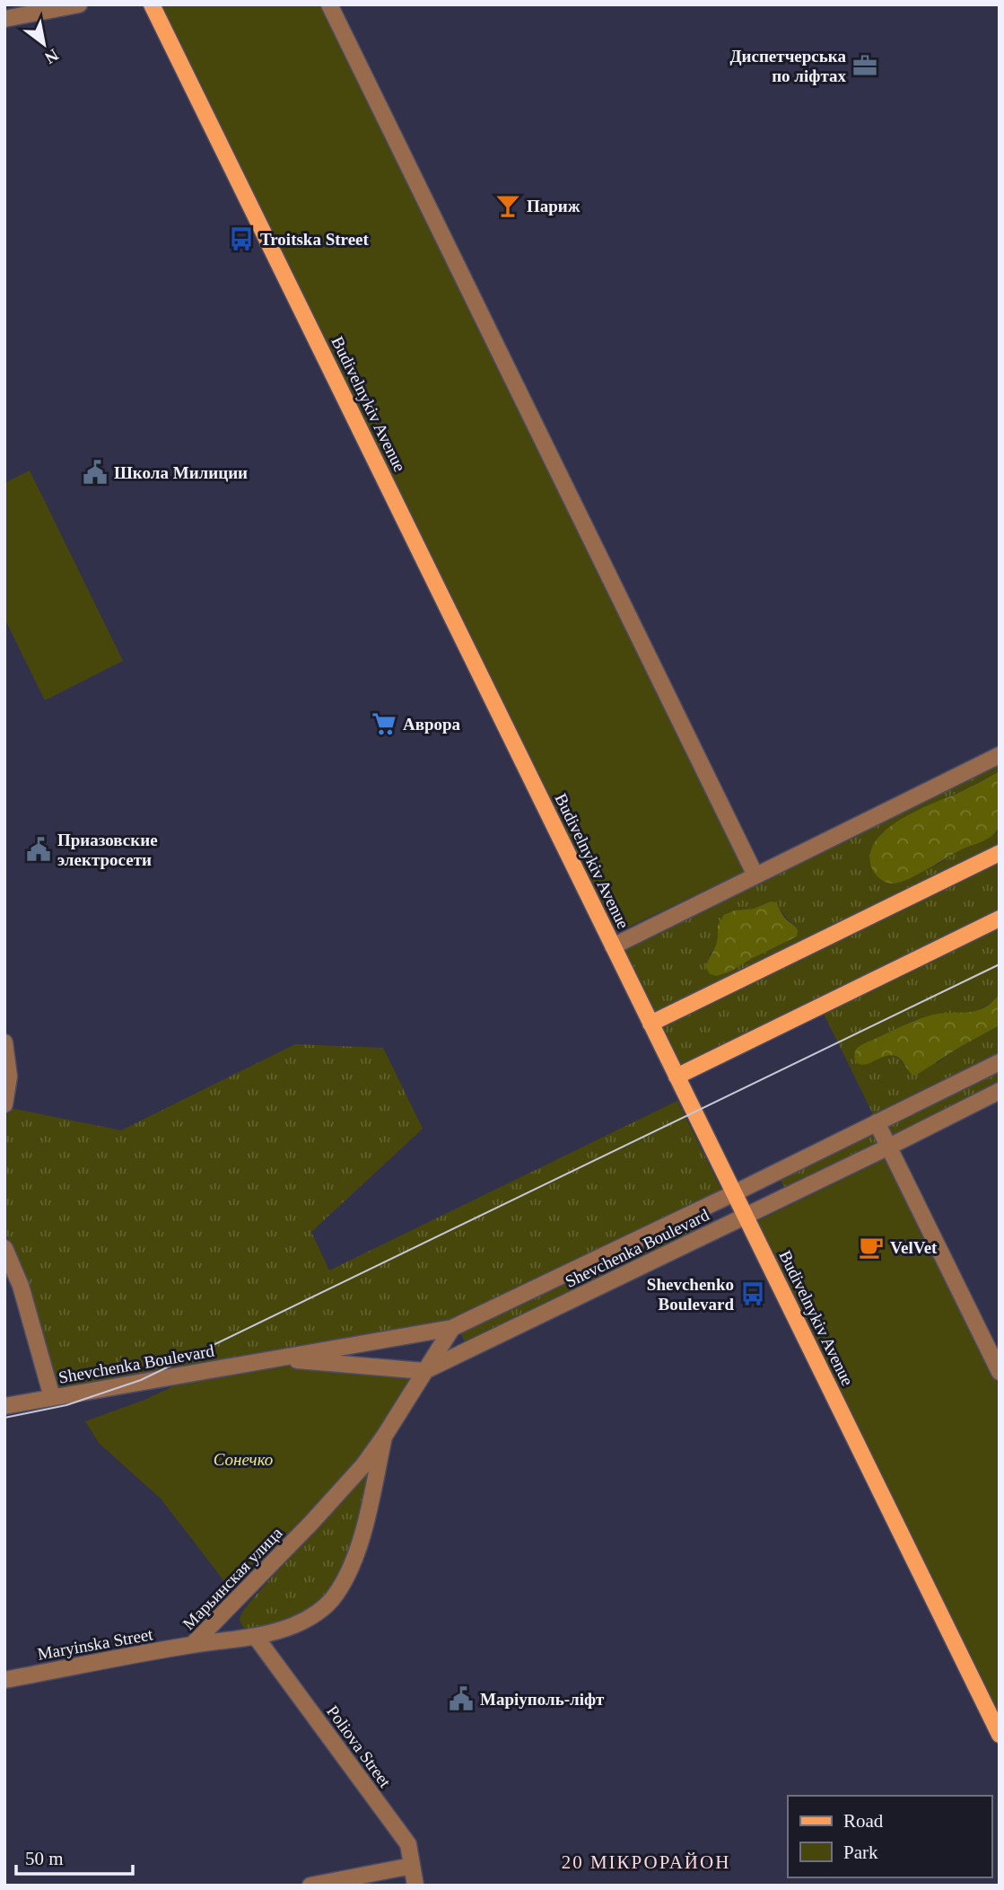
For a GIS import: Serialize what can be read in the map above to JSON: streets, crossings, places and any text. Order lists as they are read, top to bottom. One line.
{"streets":{"main road":["Budivelnykiv Avenue"],"street":["Shevchenka Boulevard","Марьинская улица","Maryinska Street","Poliova Street"]},"crossings":[["Budivelnykiv Avenue","Shevchenka Boulevard"],["Shevchenka Boulevard","Марьинская улица"],["Марьинская улица","Maryinska Street"],["Марьинская улица","Poliova Street"]],"districts":["20 МІКРОРАЙОН"],"parks":["Сонечко"],"places":{"office":["Диспетчерська по ліфтах"],"bar":["Париж"],"bus stop":["Troitska Street","Shevchenko Boulevard"],"public building":["Школа Милиции","Приазовские электросети","Маріуполь-ліфт"],"supermarket":["Аврора"],"cafe":["VelVet"]},"legend":["Road","Park"],"scale_bar":"50 m","north":"bottom right"}
